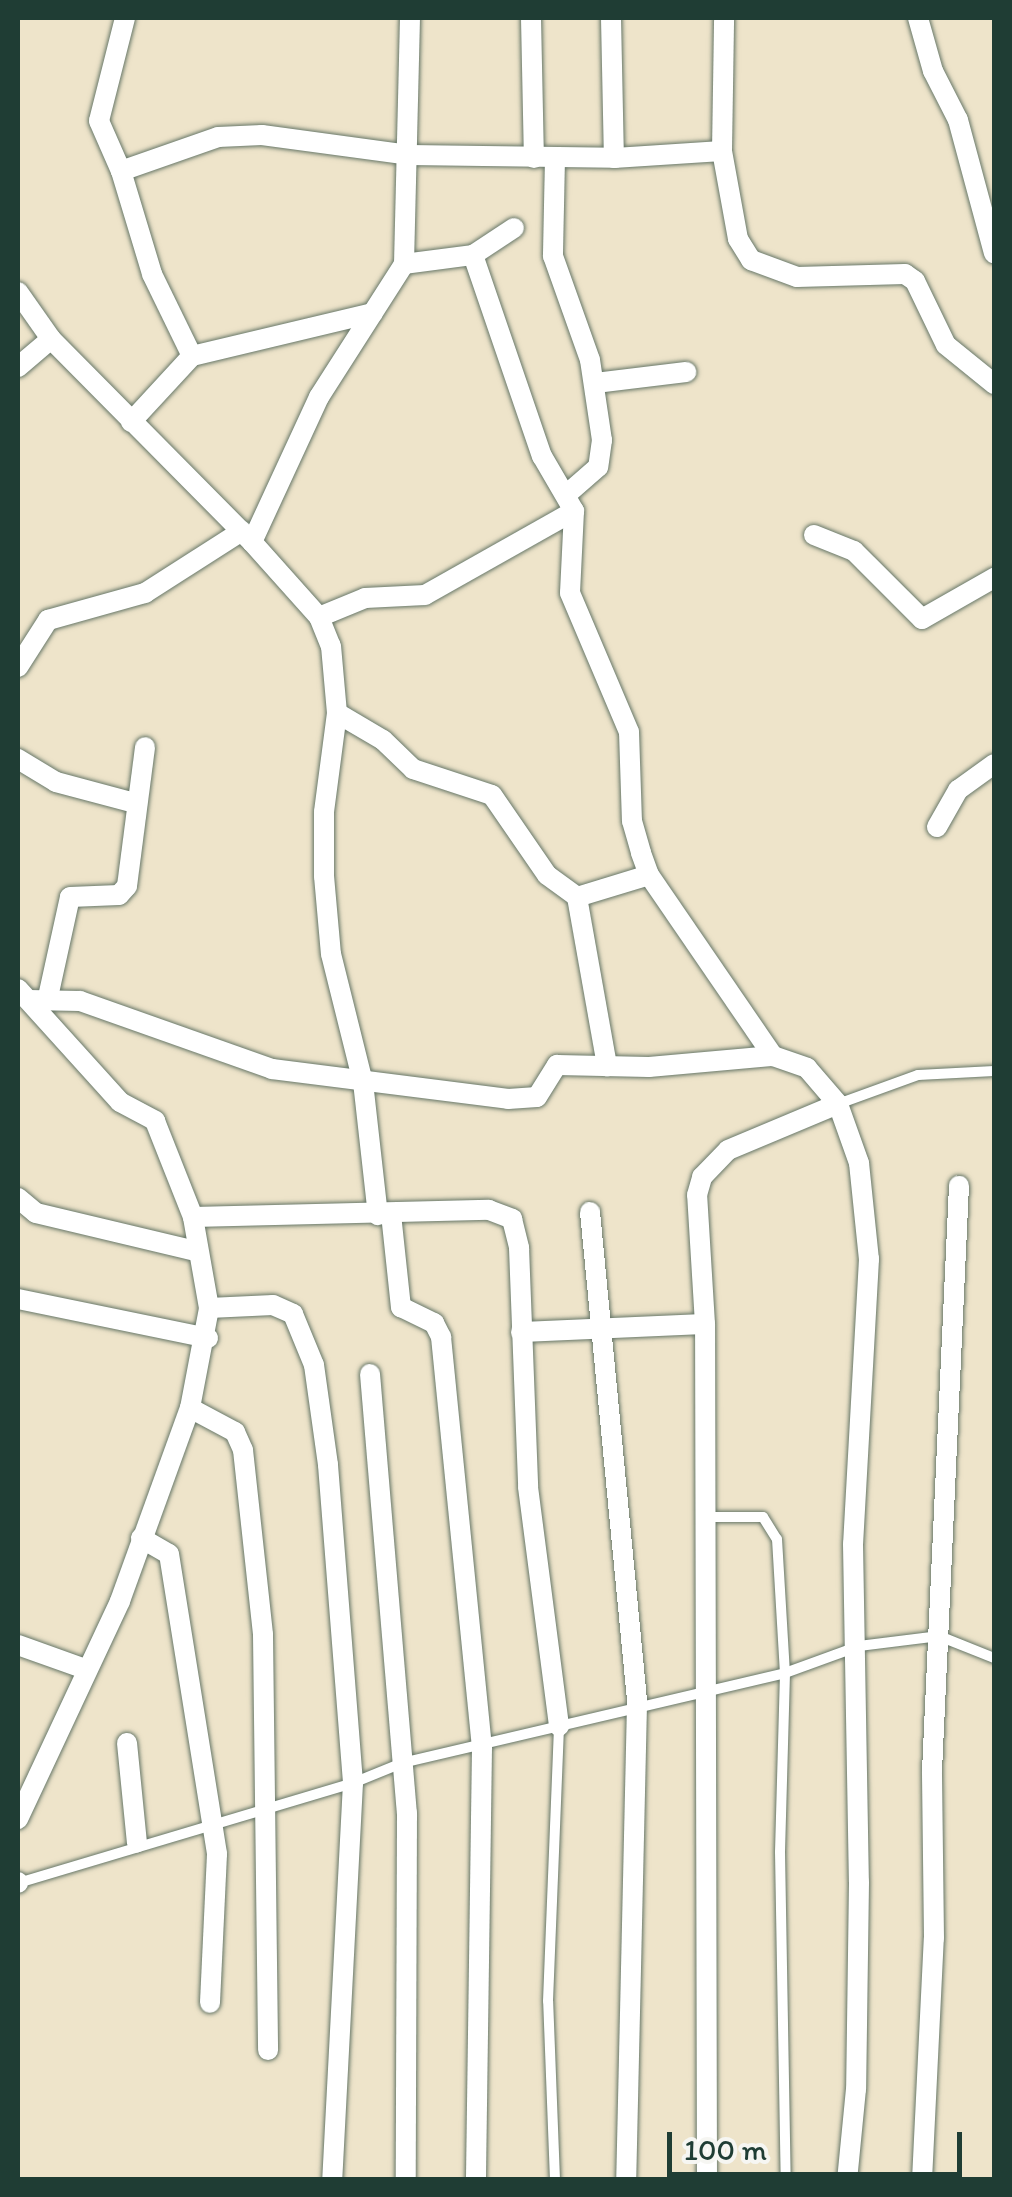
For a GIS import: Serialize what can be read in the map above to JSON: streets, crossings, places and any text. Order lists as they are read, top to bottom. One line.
{"scale_bar":"100 m"}
